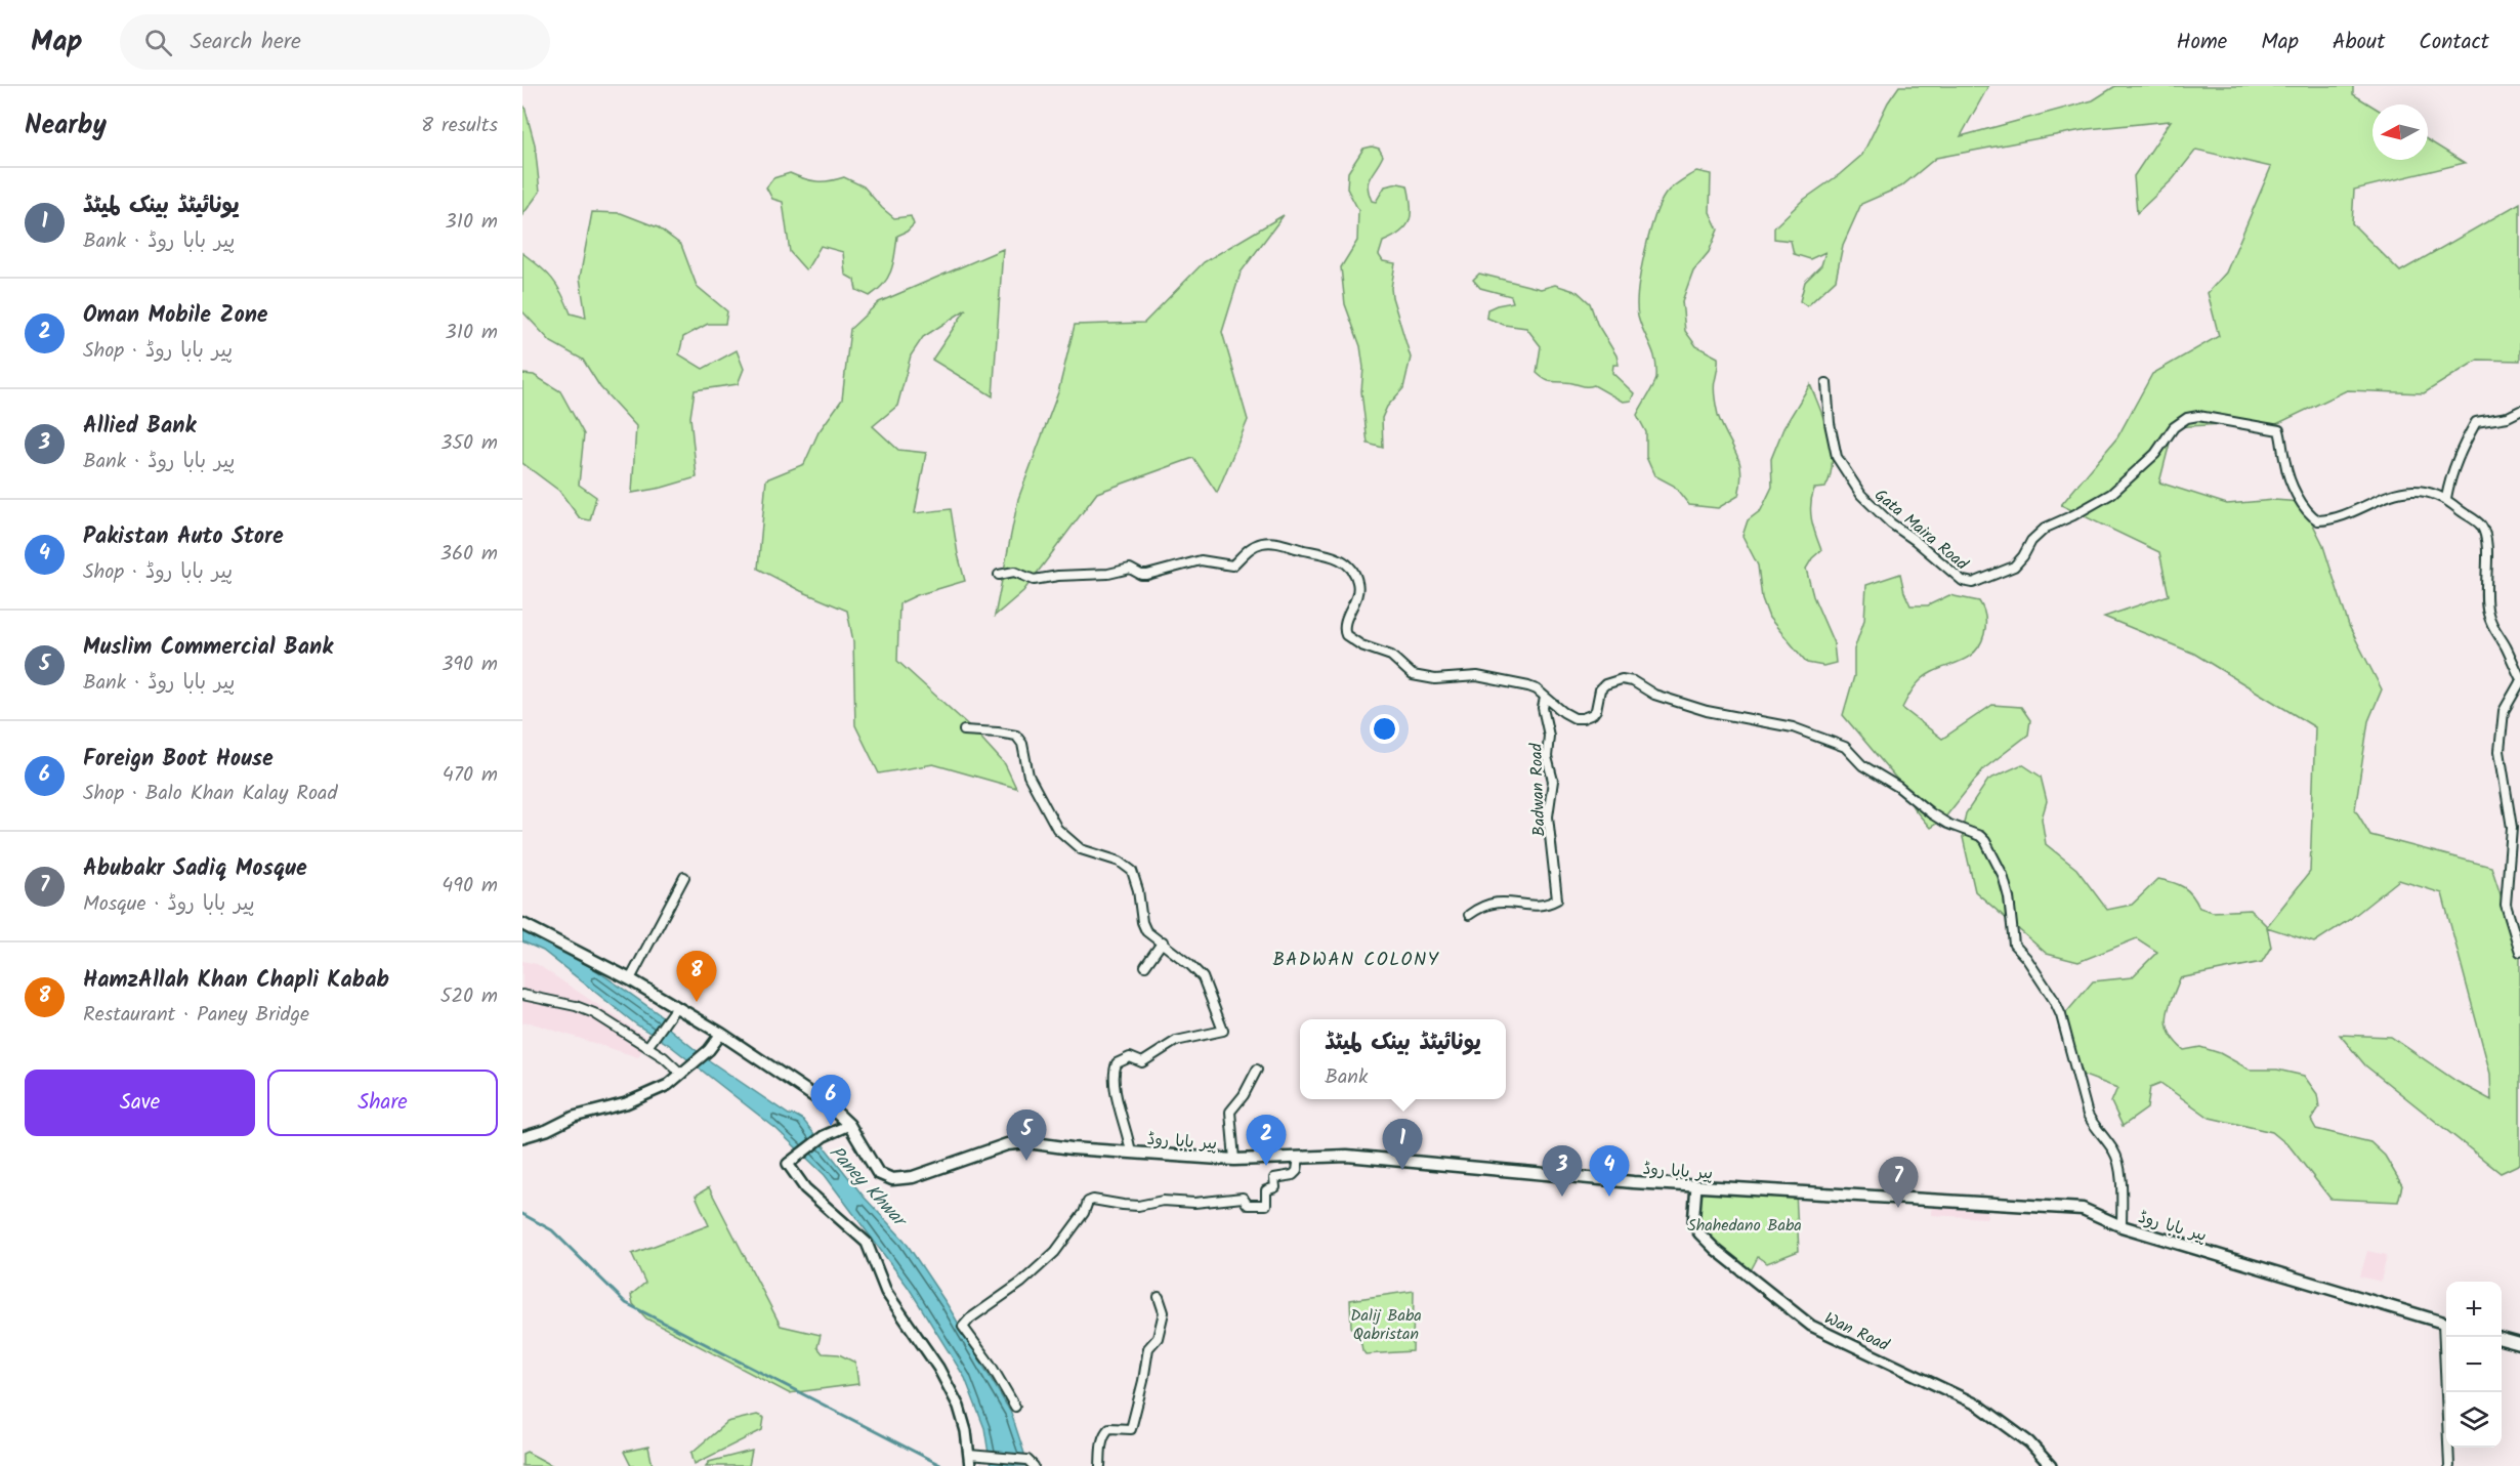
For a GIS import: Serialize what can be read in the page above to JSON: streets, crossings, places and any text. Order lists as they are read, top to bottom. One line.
{"streets":{"main road":["پیر بابا روڈ"],"street":["Gata Maira Road","Badwan Road","Wan Road"]},"crossings":[["پیر بابا روڈ","Wan Road"]],"districts":["BADWAN COLONY"],"water":["Paney Khwar"],"parks":["Shahedano Baba","Dalij Baba Qabristan"],"north":"left","page":{"header":"Map","search":"Search here","nav":["Home","Map","About","Contact"],"heading":["Nearby","8 results"],"list":[{"mark":"1","name":"یونائیٹڈ بینک لمیٹڈ","note":"Bank · پیر بابا روڈ","value":"310 m"},{"mark":"2","name":"Oman Mobile Zone","note":"Shop · پیر بابا روڈ","value":"310 m"},{"mark":"3","name":"Allied Bank","note":"Bank · پیر بابا روڈ","value":"350 m"},{"mark":"4","name":"Pakistan Auto Store","note":"Shop · پیر بابا روڈ","value":"360 m"},{"mark":"5","name":"Muslim Commercial Bank","note":"Bank · پیر بابا روڈ","value":"390 m"},{"mark":"6","name":"Foreign Boot House","note":"Shop · Balo Khan Kalay Road","value":"470 m"},{"mark":"7","name":"Abubakr Sadiq Mosque","note":"Mosque · پیر بابا روڈ","value":"490 m"},{"mark":"8","name":"HamzAllah Khan Chapli Kabab","note":"Restaurant · Paney Bridge","value":"520 m"}],"pins":["8","6","5","2","1","3","4","7"],"popup":["یونائیٹڈ بینک لمیٹڈ","Bank"],"buttons":["Save","Share"],"map_buttons":["+","−"]}}
